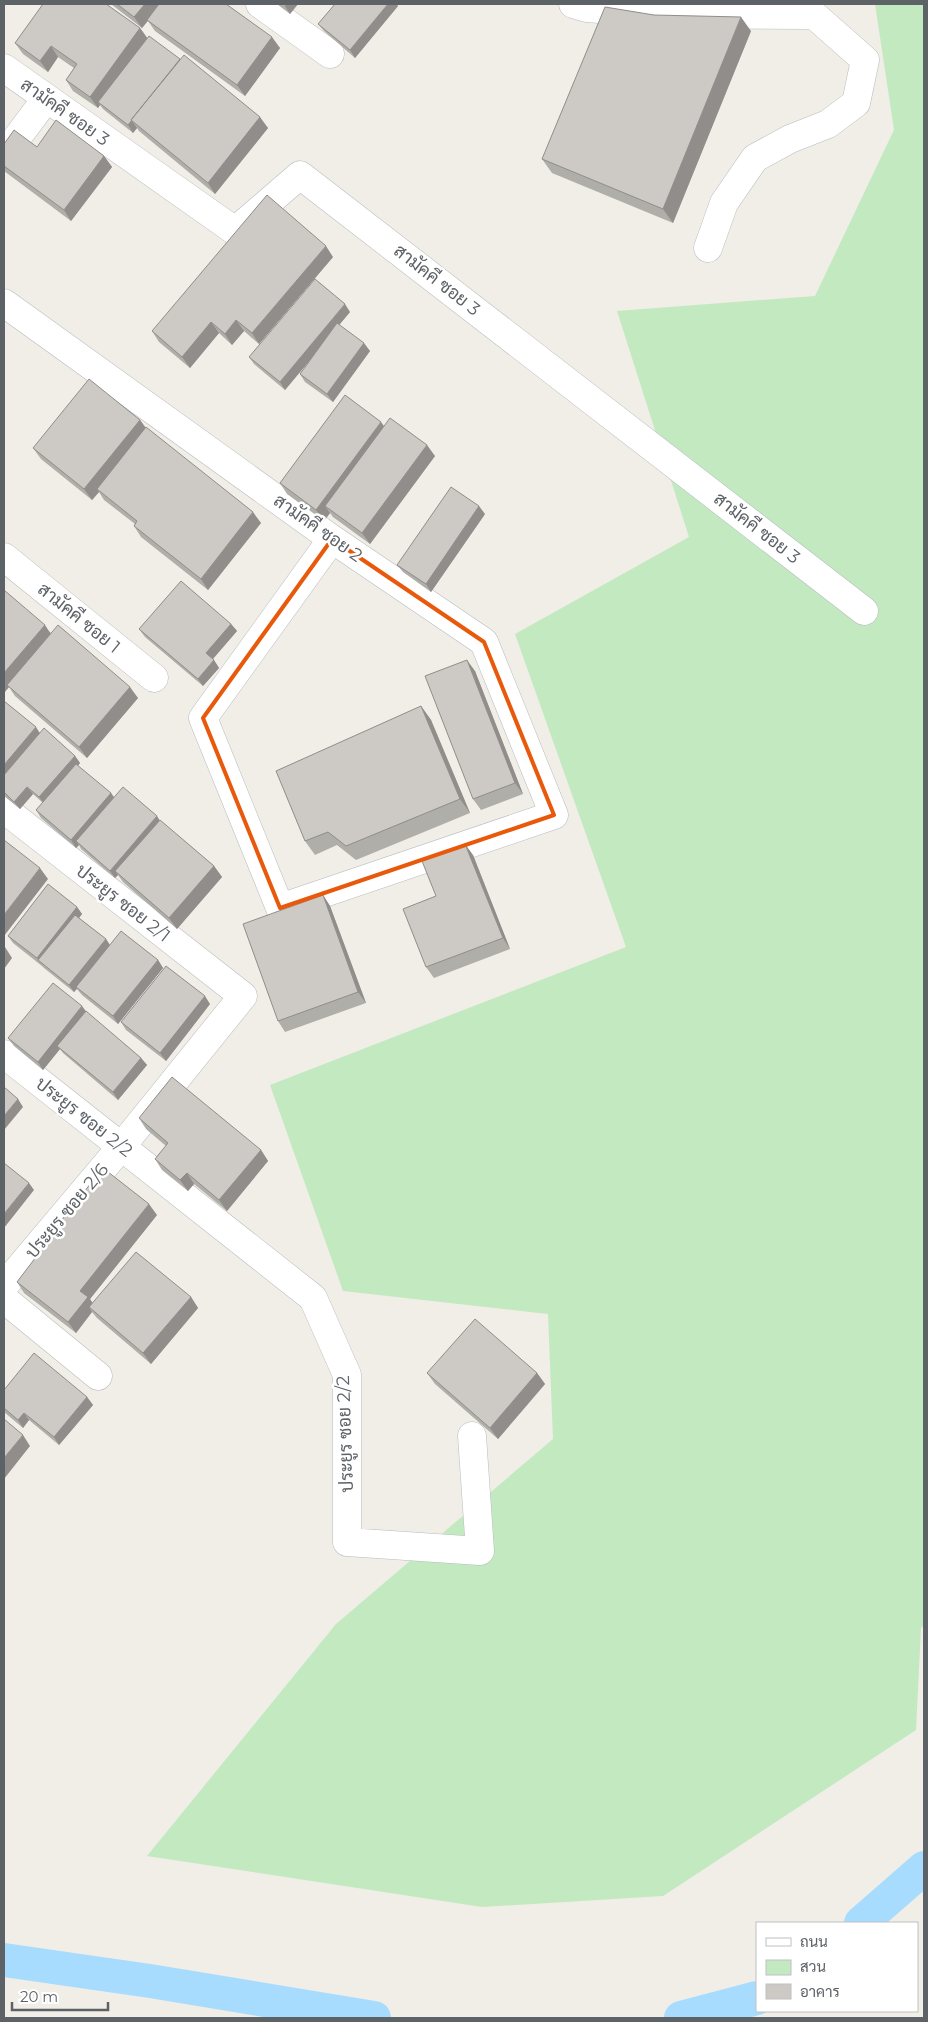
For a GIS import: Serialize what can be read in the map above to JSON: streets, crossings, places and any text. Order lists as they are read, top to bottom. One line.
{"streets":{"street":["สามัคคี ซอย 3","สามัคคี ซอย 2","สามัคคี ซอย 1","ประยูร ซอย 2/1","ประยูร ซอย 2/2","ประยูร ซอย 2/6"]},"crossings":[["ประยูร ซอย 2/1","ประยูร ซอย 2/6"],["ประยูร ซอย 2/2","ประยูร ซอย 2/6"]],"legend":["ถนน","สวน","อาคาร"],"scale_bar":"20 m"}
